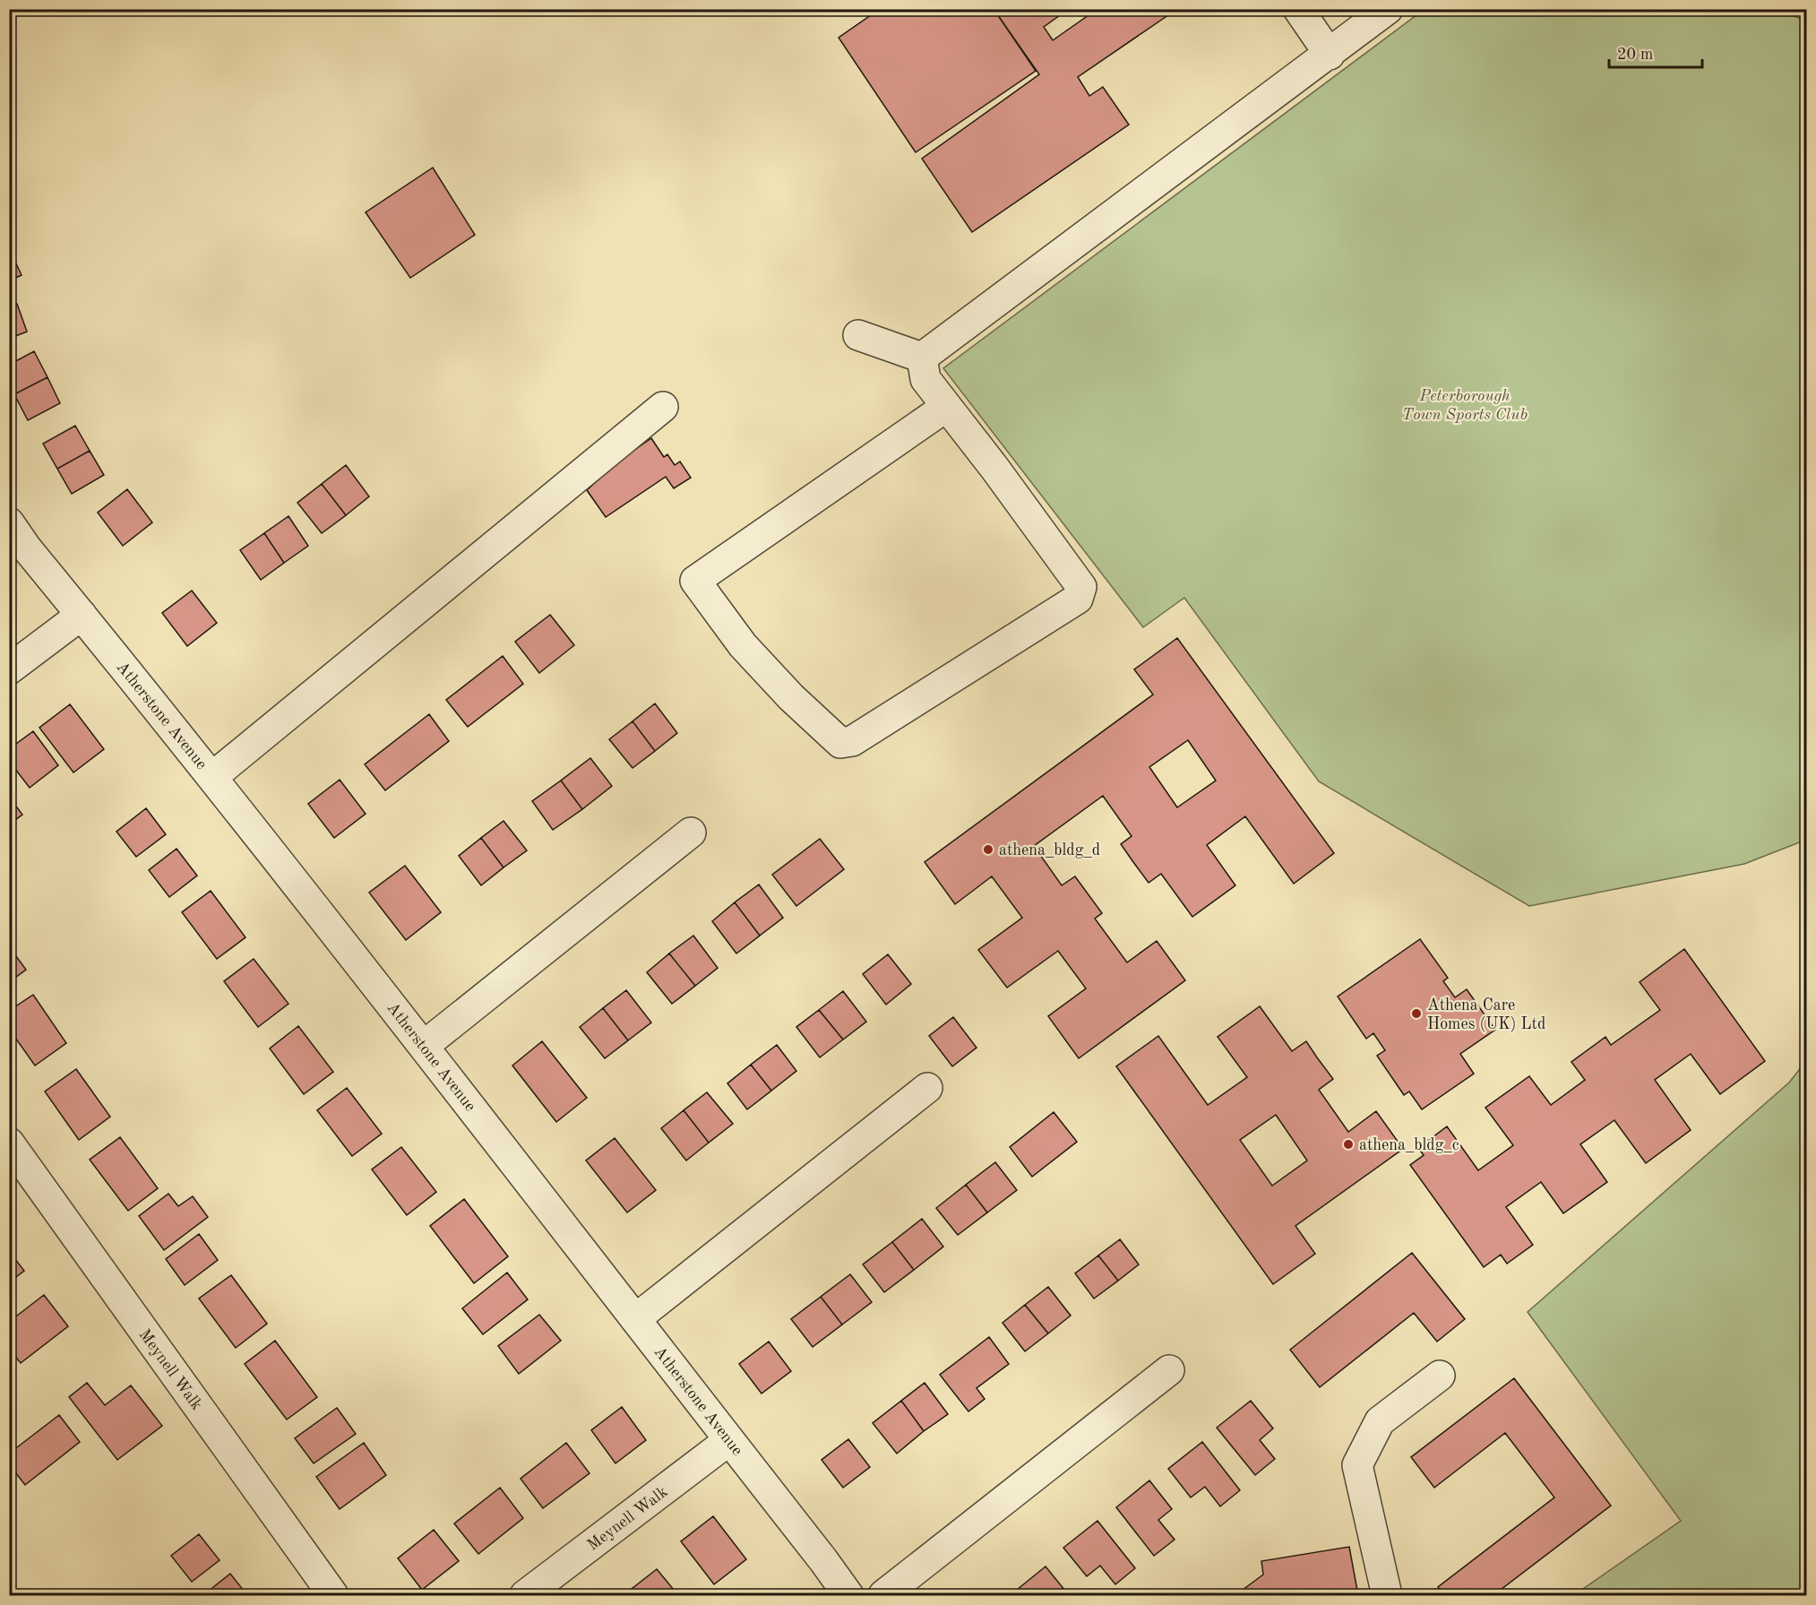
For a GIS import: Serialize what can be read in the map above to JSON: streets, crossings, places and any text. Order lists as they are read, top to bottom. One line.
{"streets":{"street":["Atherstone Avenue","Meynell Walk"]},"crossings":[["Atherstone Avenue","Meynell Walk"]],"parks":["Peterborough Town Sports Club"],"places":["athena_bldg_d","Athena Care Homes (UK) Ltd","athena_bldg_c"],"scale_bar":"20 m"}
